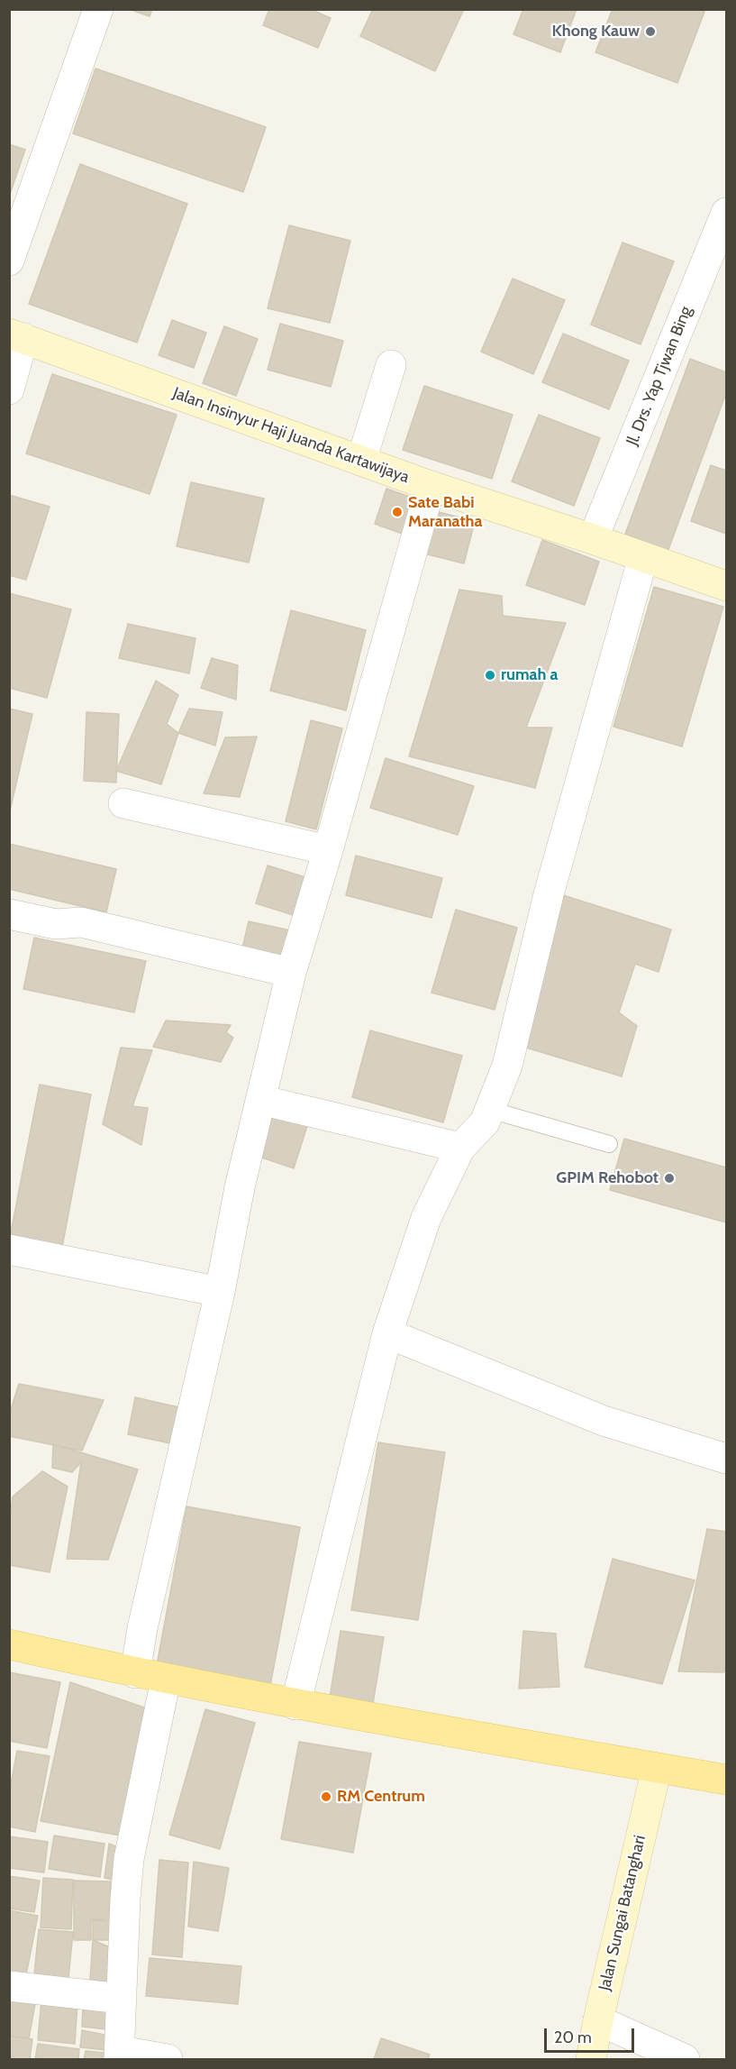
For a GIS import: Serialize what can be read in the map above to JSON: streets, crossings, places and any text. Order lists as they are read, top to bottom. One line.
{"streets":{"main road":["Jalan Insinyur Haji Juanda Kartawijaya","Jalan Sungai Batanghari"],"street":["Jl. Drs. Yap Tjwan Bing"]},"crossings":[["Jl. Drs. Yap Tjwan Bing","Jalan Insinyur Haji Juanda Kartawijaya"]],"places":["Khong Kauw","Sate Babi Maranatha","rumah a","GPIM Rehobot","RM Centrum"],"scale_bar":"20 m"}
